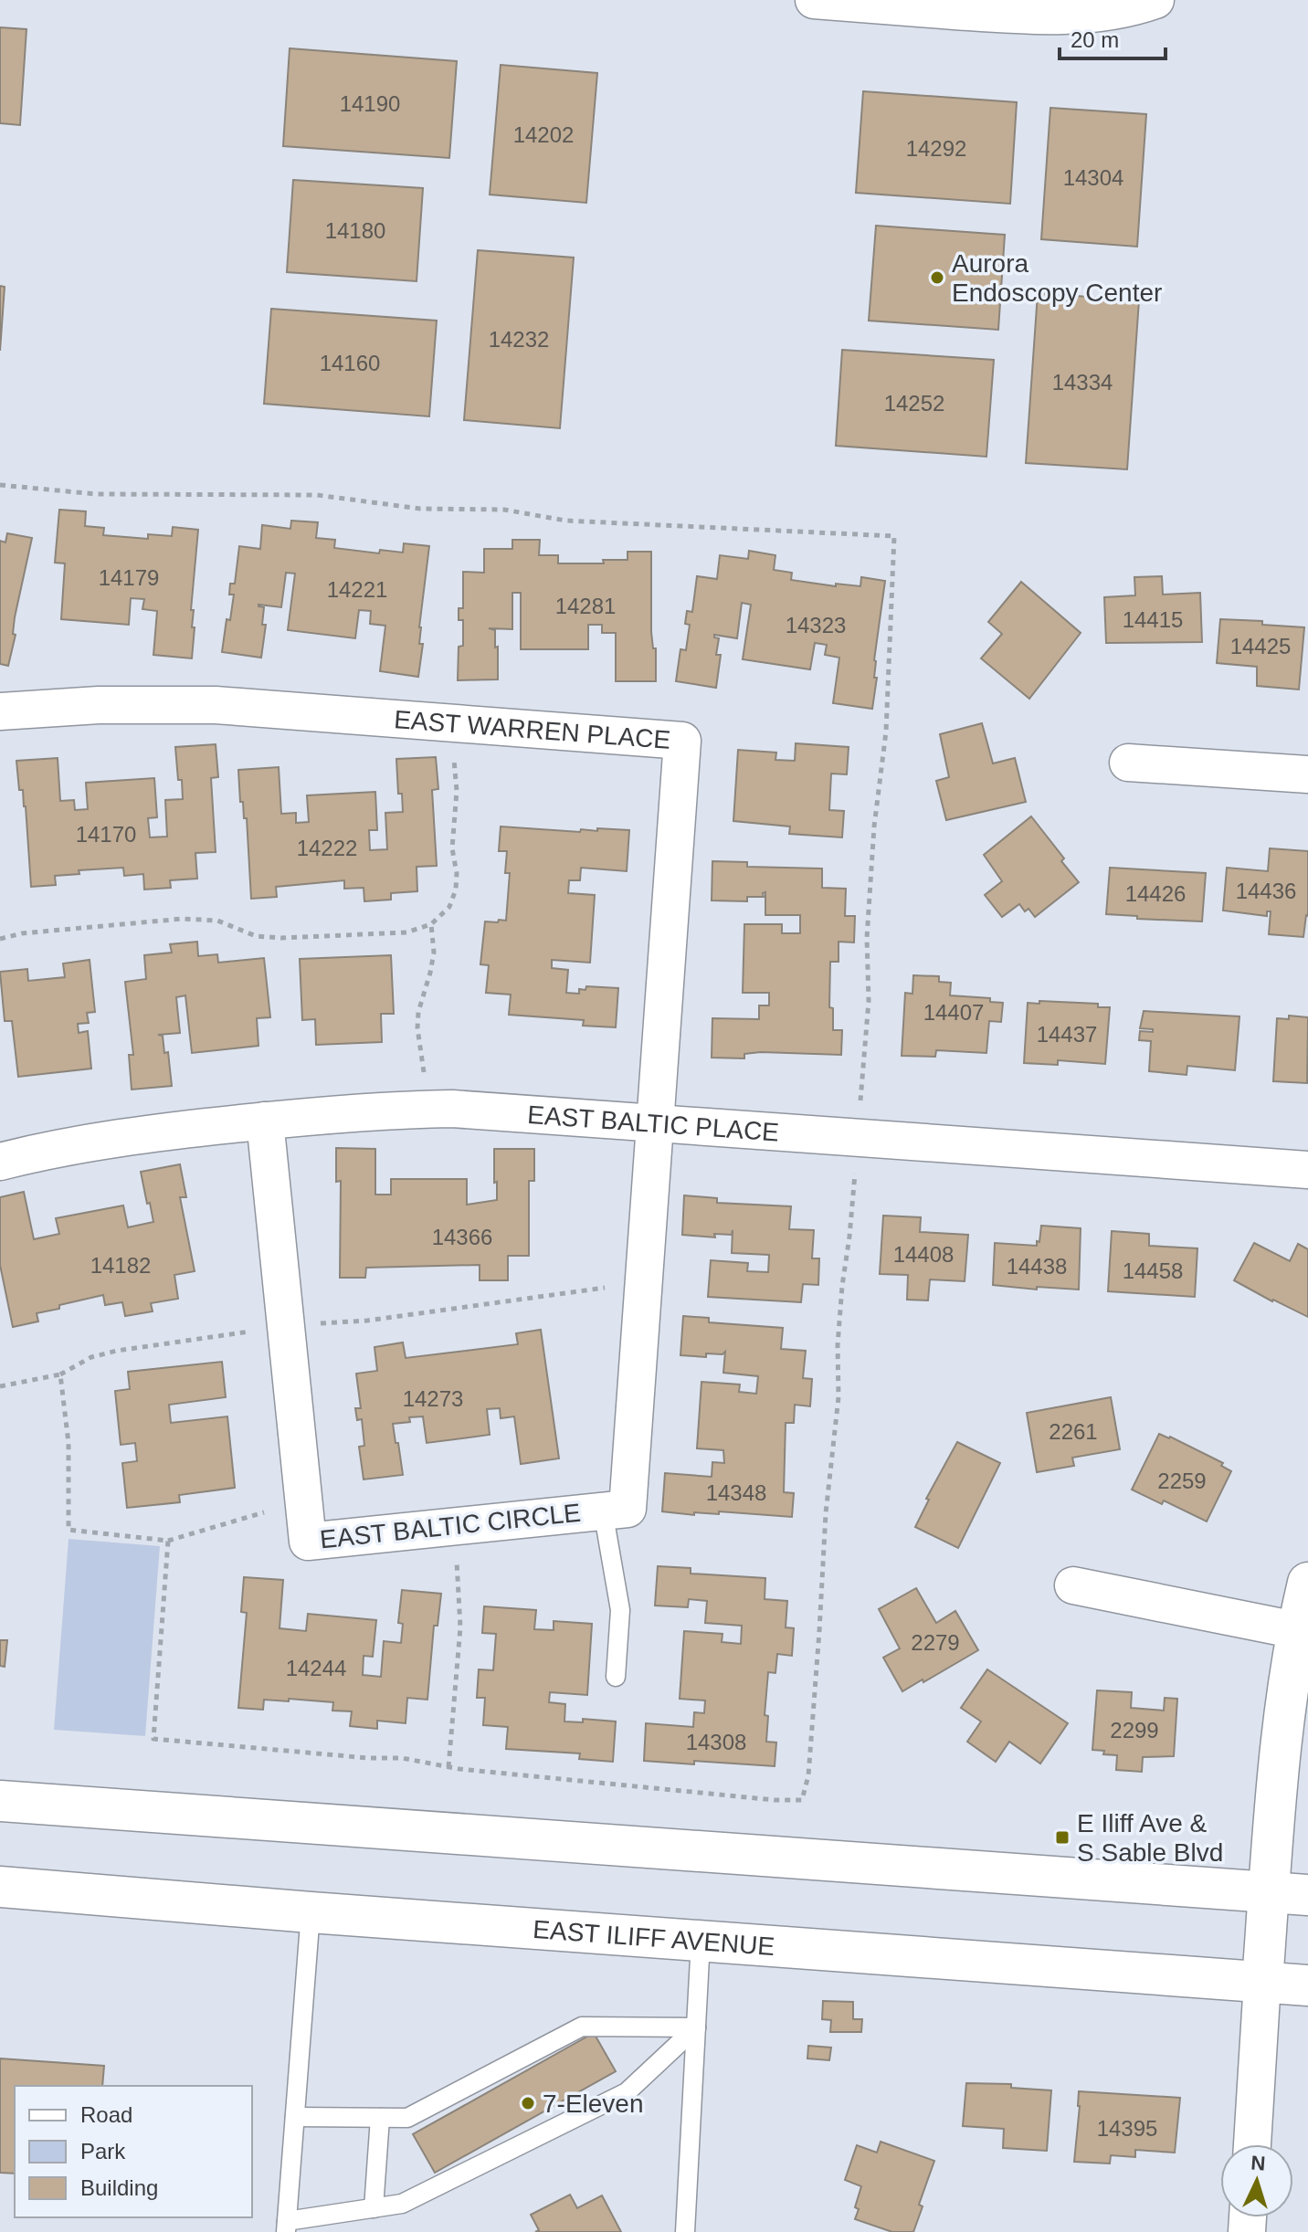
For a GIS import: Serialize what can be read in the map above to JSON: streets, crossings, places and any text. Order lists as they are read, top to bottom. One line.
{"streets":{"main road":["EAST ILIFF AVENUE"],"street":["EAST WARREN PLACE","EAST BALTIC PLACE","EAST BALTIC CIRCLE"]},"crossings":[["EAST WARREN PLACE","EAST BALTIC PLACE"],["EAST WARREN PLACE","EAST BALTIC CIRCLE"],["EAST BALTIC PLACE","EAST BALTIC CIRCLE"]],"places":{"other":["Aurora Endoscopy Center","7-Eleven"],"transit":["E Iliff Ave & S Sable Blvd"]},"house_numbers":["14190","14202","14292","14304","14180","14232","14160","14334","14252","14179","14221","14281","14415","14323","14425","14170","14222","14436","14426","14407","14437","14366","14408","14182","14438","14458","14273","2261","2259","14348","2279","14244","2299","14308","14395"],"legend":["Road","Park","Building"],"scale_bar":"20 m","north":"top"}
